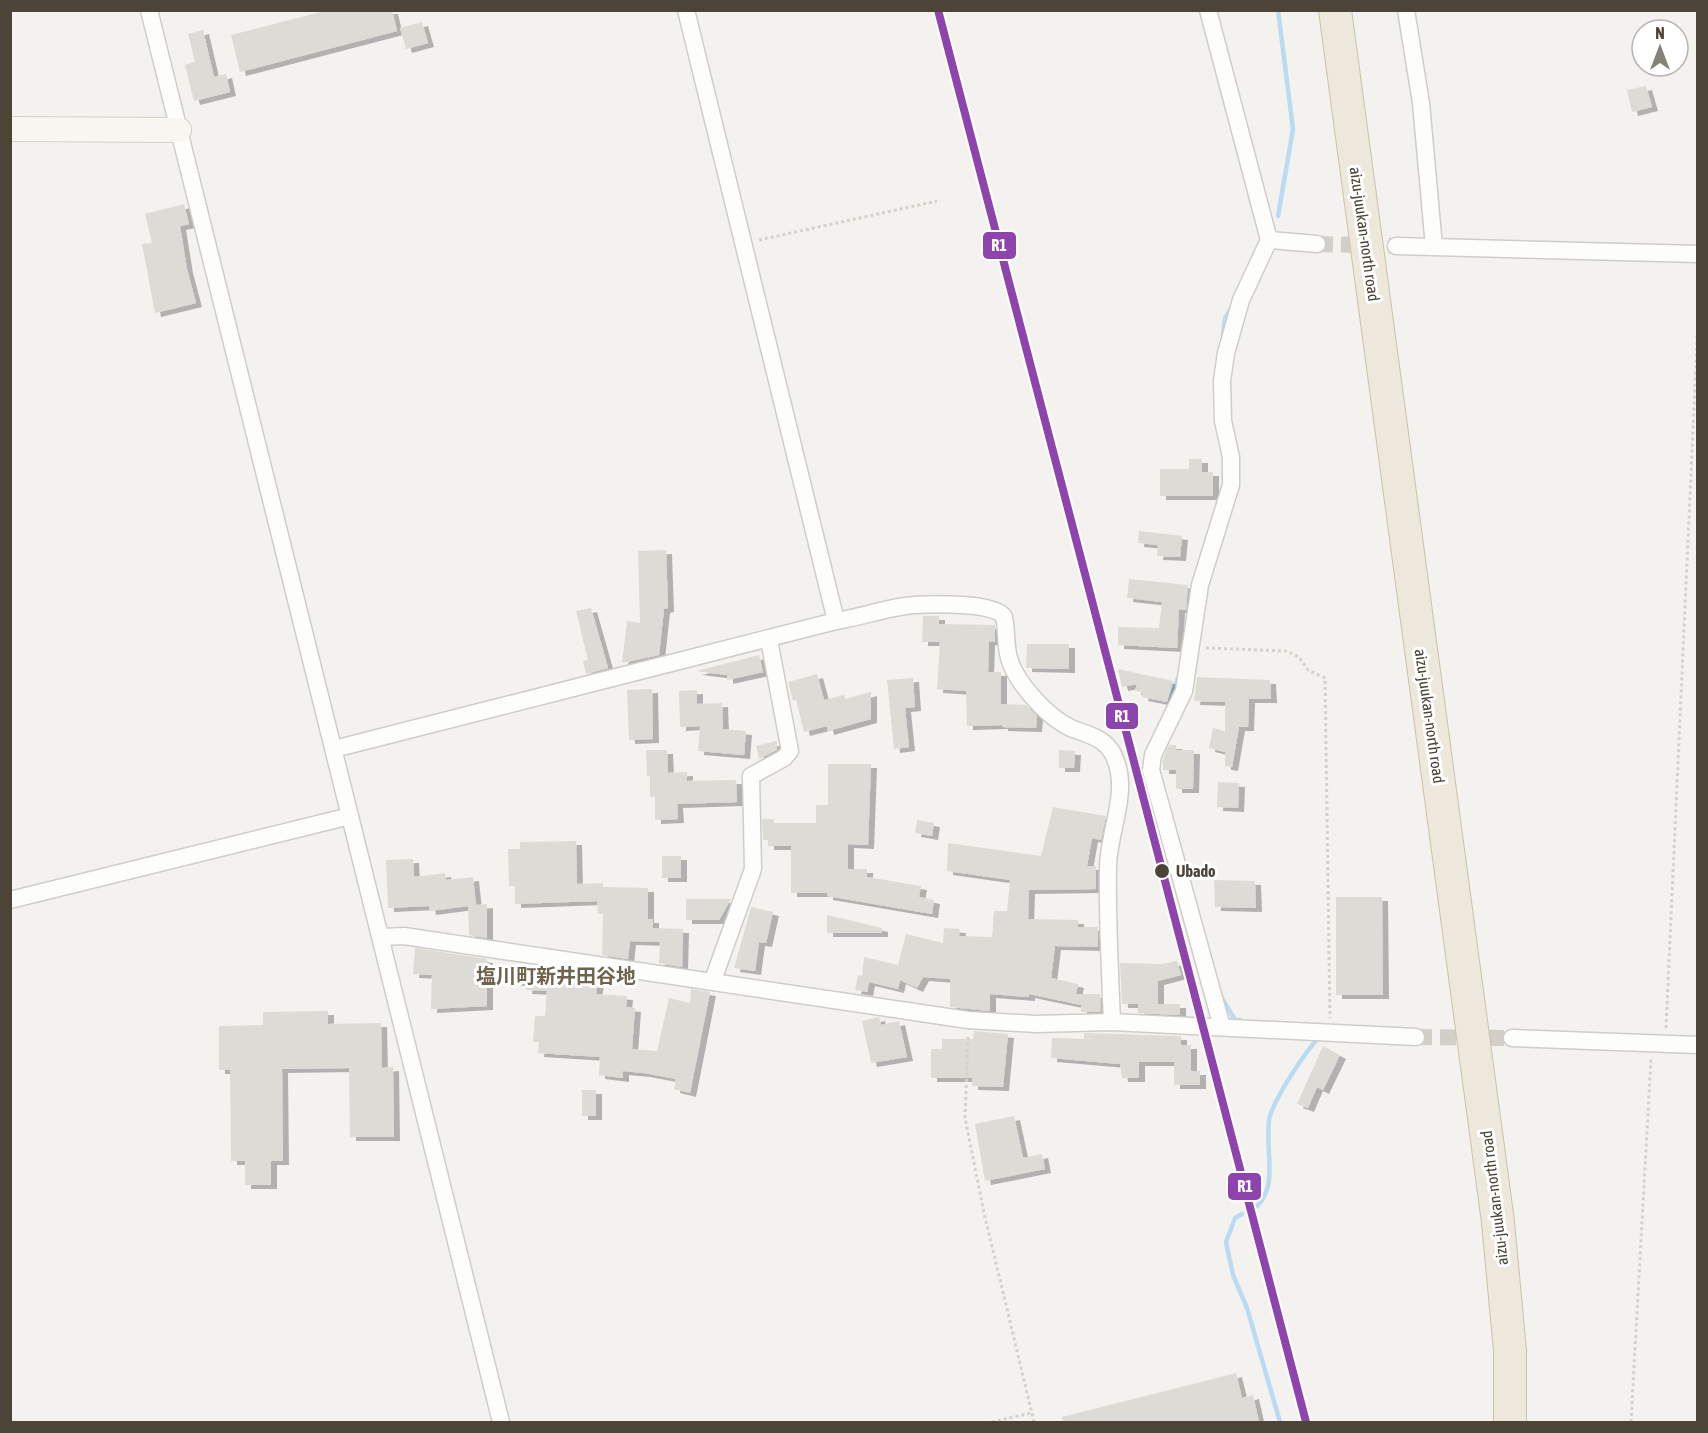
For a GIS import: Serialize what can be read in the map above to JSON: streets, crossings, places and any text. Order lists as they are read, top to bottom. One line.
{"streets":{"highway":["aizu-juukan-north road"]},"districts":["塩川町新井田谷地"],"places":["Ubado"],"lines":["transit line R1"],"north":"top"}
